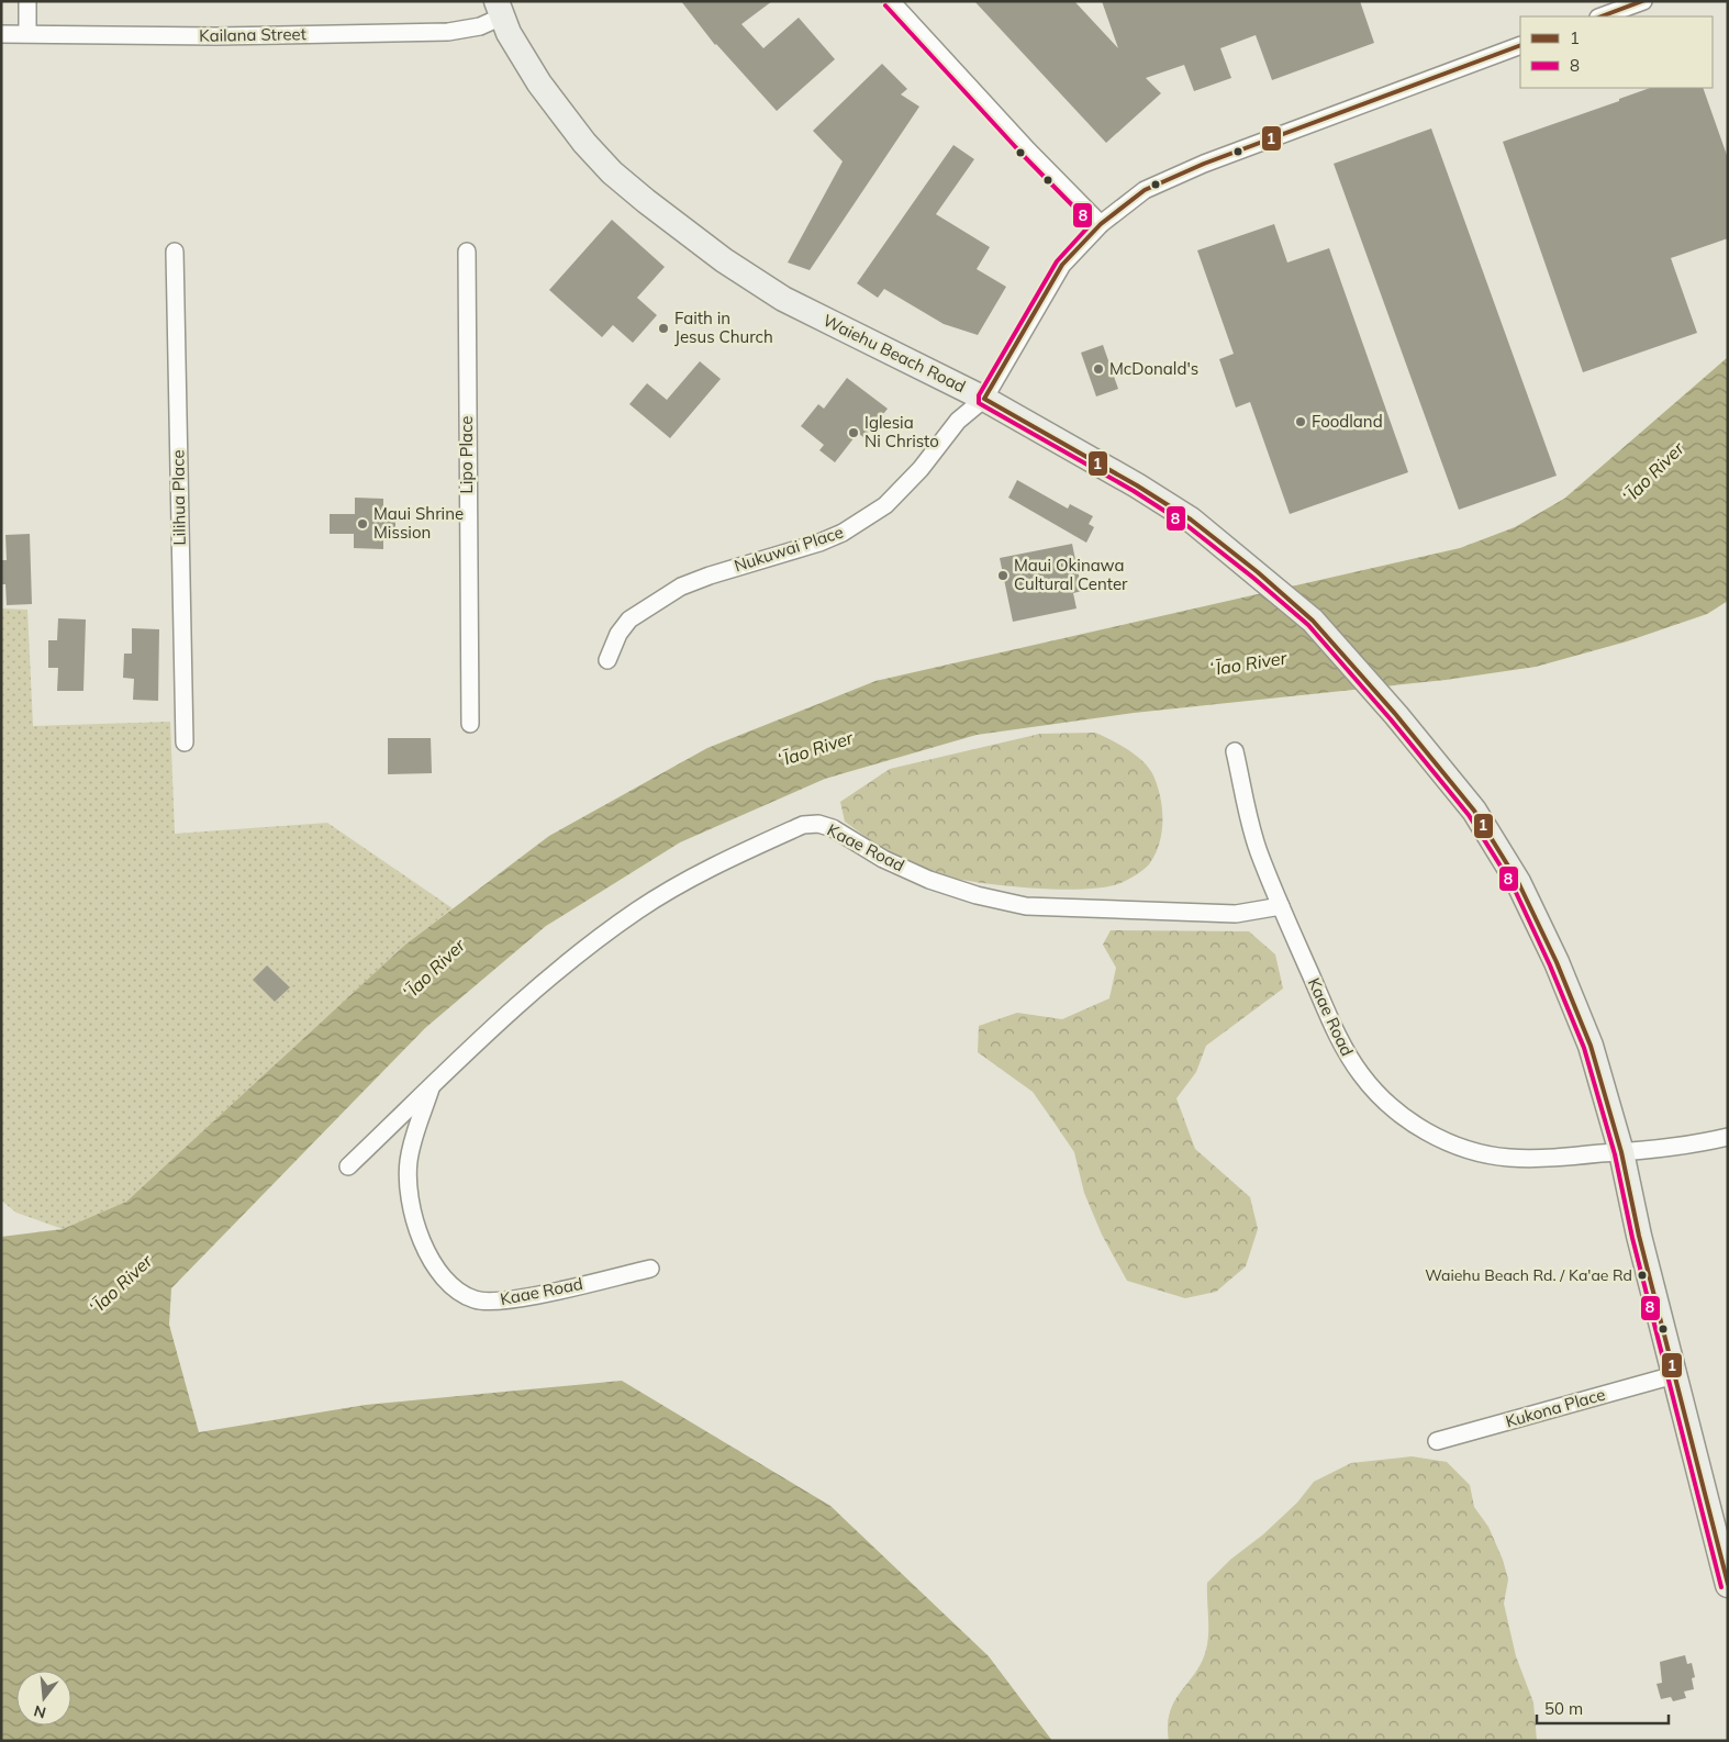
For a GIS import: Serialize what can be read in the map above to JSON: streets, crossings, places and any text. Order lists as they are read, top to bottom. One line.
{"streets":{"street":["Kailana Street","Waiehu Beach Road","Lipo Place","Lilihua Place","Nukuwai Place","Kaae Road","Kukona Place"]},"crossings":[["Kailana Street","Waiehu Beach Road"],["Waiehu Beach Road","Nukuwai Place"],["Waiehu Beach Road","Kaae Road"],["Waiehu Beach Road","Kukona Place"]],"water":["ʻĪao River"],"places":["Faith in Jesus Church","McDonald's","Foodland","Iglesia Ni Christo","Maui Shrine Mission","Maui Okinawa Cultural Center","Waiehu Beach Rd. / Ka'ae Rd"],"lines":["transit line 1","transit line 8"],"legend":["1","8"],"scale_bar":"50 m","north":"bottom"}
